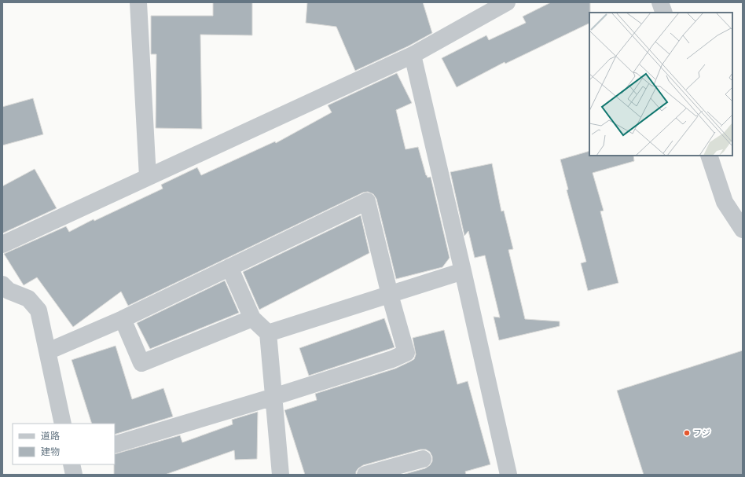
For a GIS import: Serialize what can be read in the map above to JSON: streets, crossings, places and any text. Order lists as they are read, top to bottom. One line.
{"places":["フジ"],"legend":["道路","建物"]}
